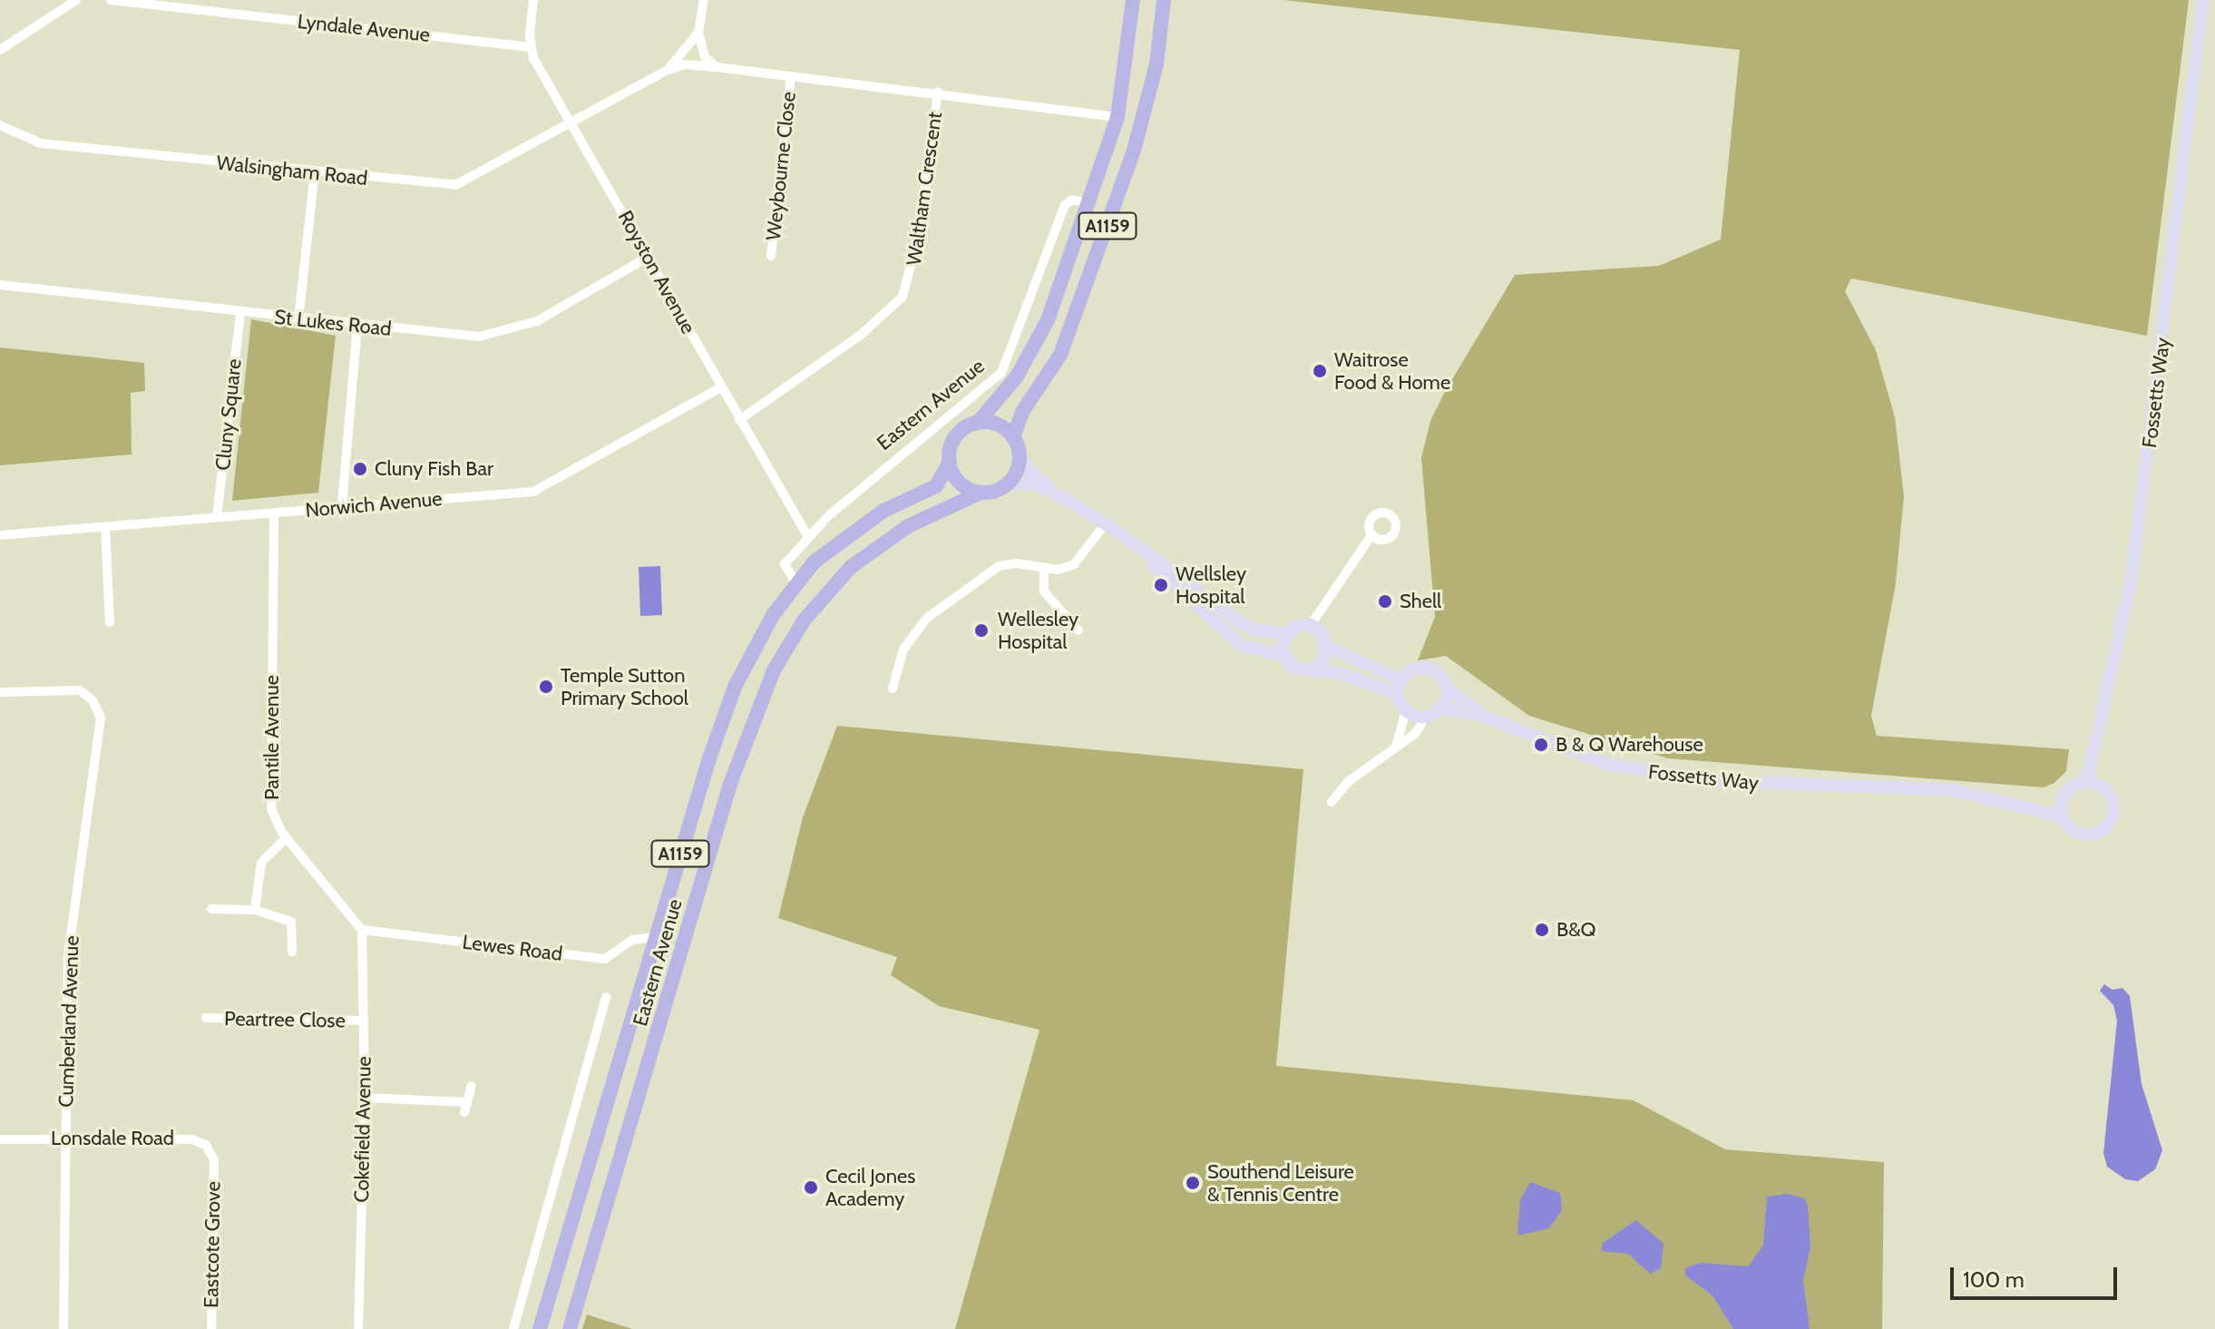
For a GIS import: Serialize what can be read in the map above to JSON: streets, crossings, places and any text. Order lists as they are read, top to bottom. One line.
{"streets":{"main road":["A1159","Eastern Avenue"],"street":["Lyndale Avenue","Weybourne Close","Walsingham Road","Waltham Crescent","Royston Avenue","St Lukes Road","Fossetts Way","Cluny Square","Norwich Avenue","Pantile Avenue","Lewes Road","Peartree Close","Cumberland Avenue","Cokefield Avenue","Lonsdale Road","Eastcote Grove"]},"crossings":[["Lyndale Avenue","Royston Avenue"],["Walsingham Road","Royston Avenue"],["Waltham Crescent","Royston Avenue"],["A1159","Eastern Avenue"],["Royston Avenue","St Lukes Road"],["Royston Avenue","Eastern Avenue"],["Royston Avenue","Norwich Avenue"],["St Lukes Road","Cluny Square"],["Eastern Avenue","Lewes Road"],["Cluny Square","Norwich Avenue"],["Norwich Avenue","Pantile Avenue"],["Pantile Avenue","Lewes Road"],["Pantile Avenue","Cokefield Avenue"],["Lewes Road","Cokefield Avenue"],["Peartree Close","Cokefield Avenue"],["Cumberland Avenue","Lonsdale Road"],["Lonsdale Road","Eastcote Grove"]],"places":["Waitrose Food & Home","Cluny Fish Bar","Wellsley Hospital","Shell","Wellesley Hospital","Temple Sutton Primary School","B & Q Warehouse","B&Q","Southend Leisure & Tennis Centre","Cecil Jones Academy"],"scale_bar":"100 m"}
